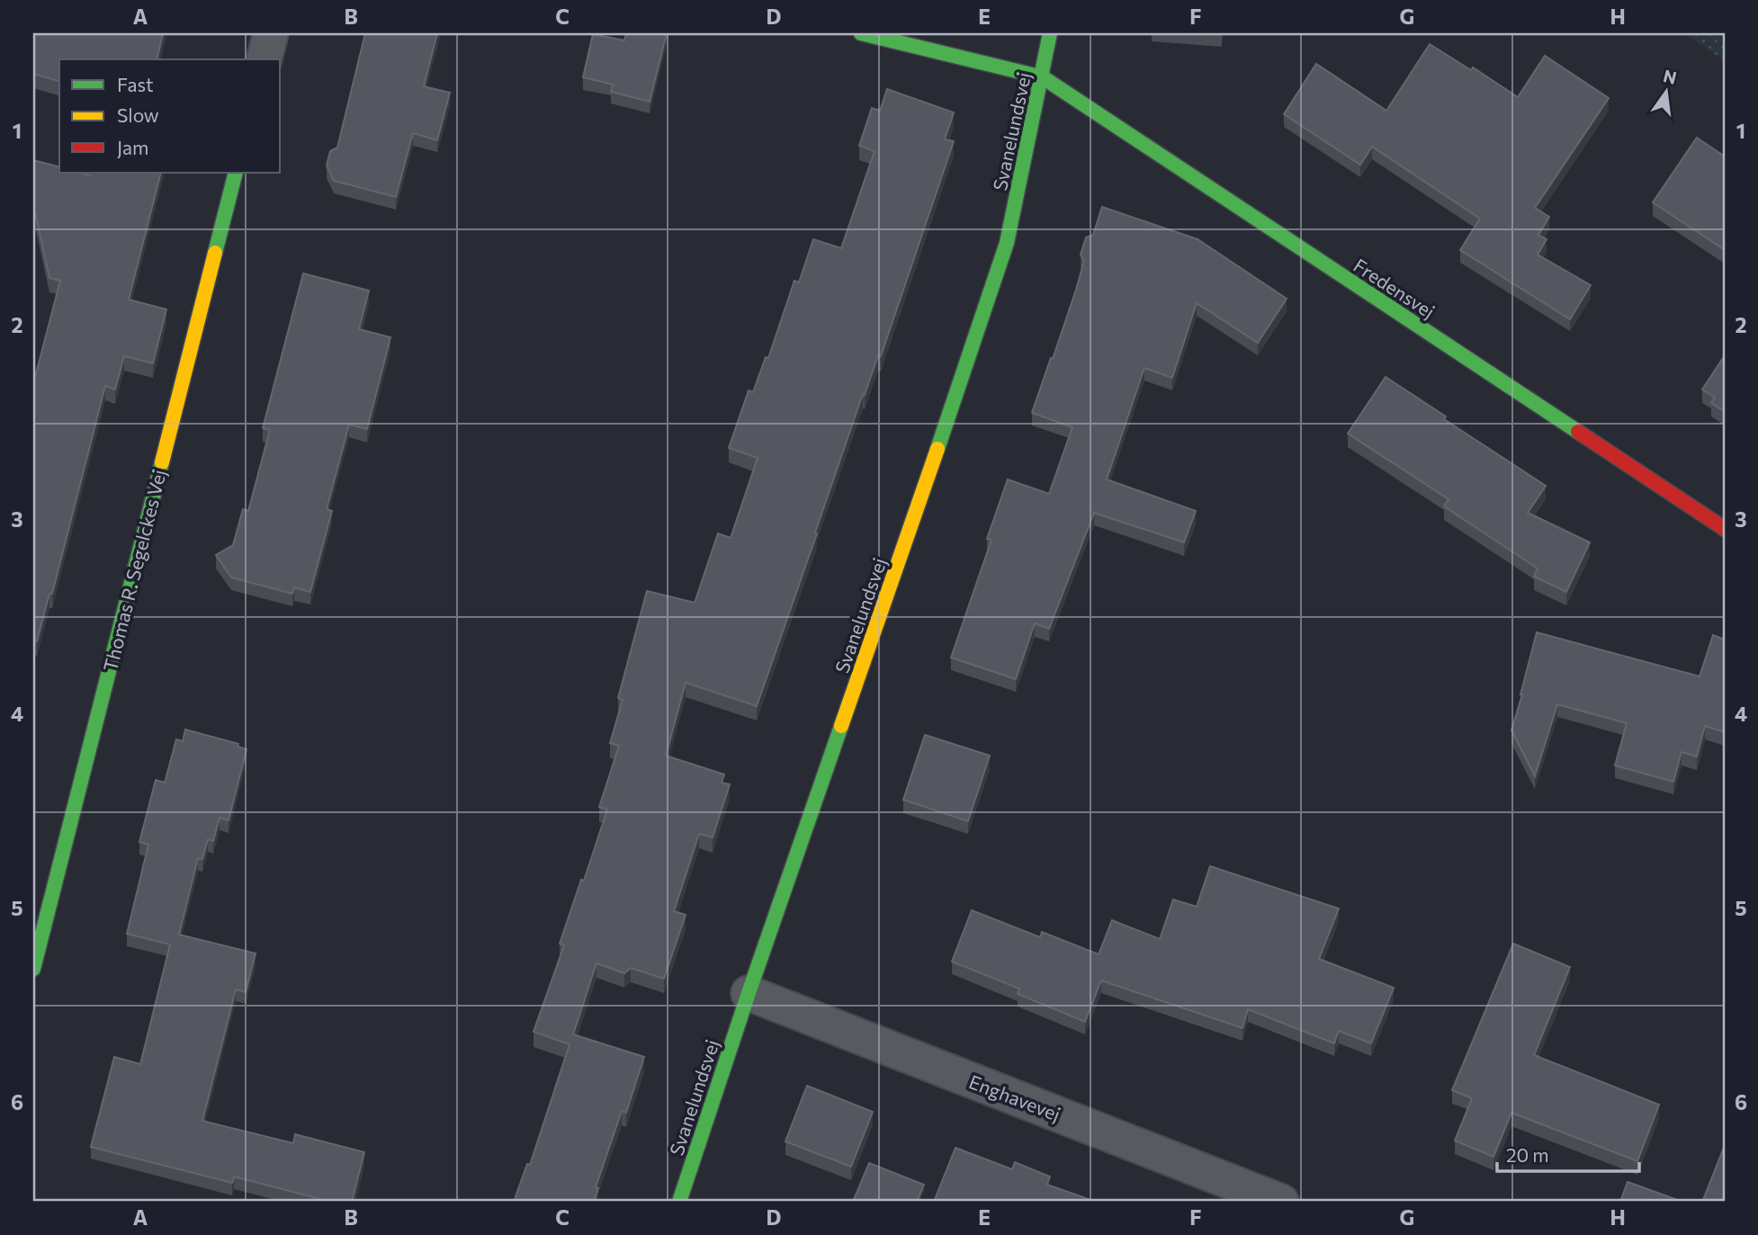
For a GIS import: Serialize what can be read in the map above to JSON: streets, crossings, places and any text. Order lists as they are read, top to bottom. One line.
{"streets":{"street":["Svanelundsvej","Fredensvej","Thomas R. Segelckes Vej","Enghavevej"]},"crossings":[["Svanelundsvej","Fredensvej"],["Svanelundsvej","Enghavevej"]],"legend":["Fast","Slow","Jam"],"scale_bar":"20 m","north":"top","grid":{"columns":["A","B","C","D","E","F","G","H"],"rows":["1","2","3","4","5","6"]}}
